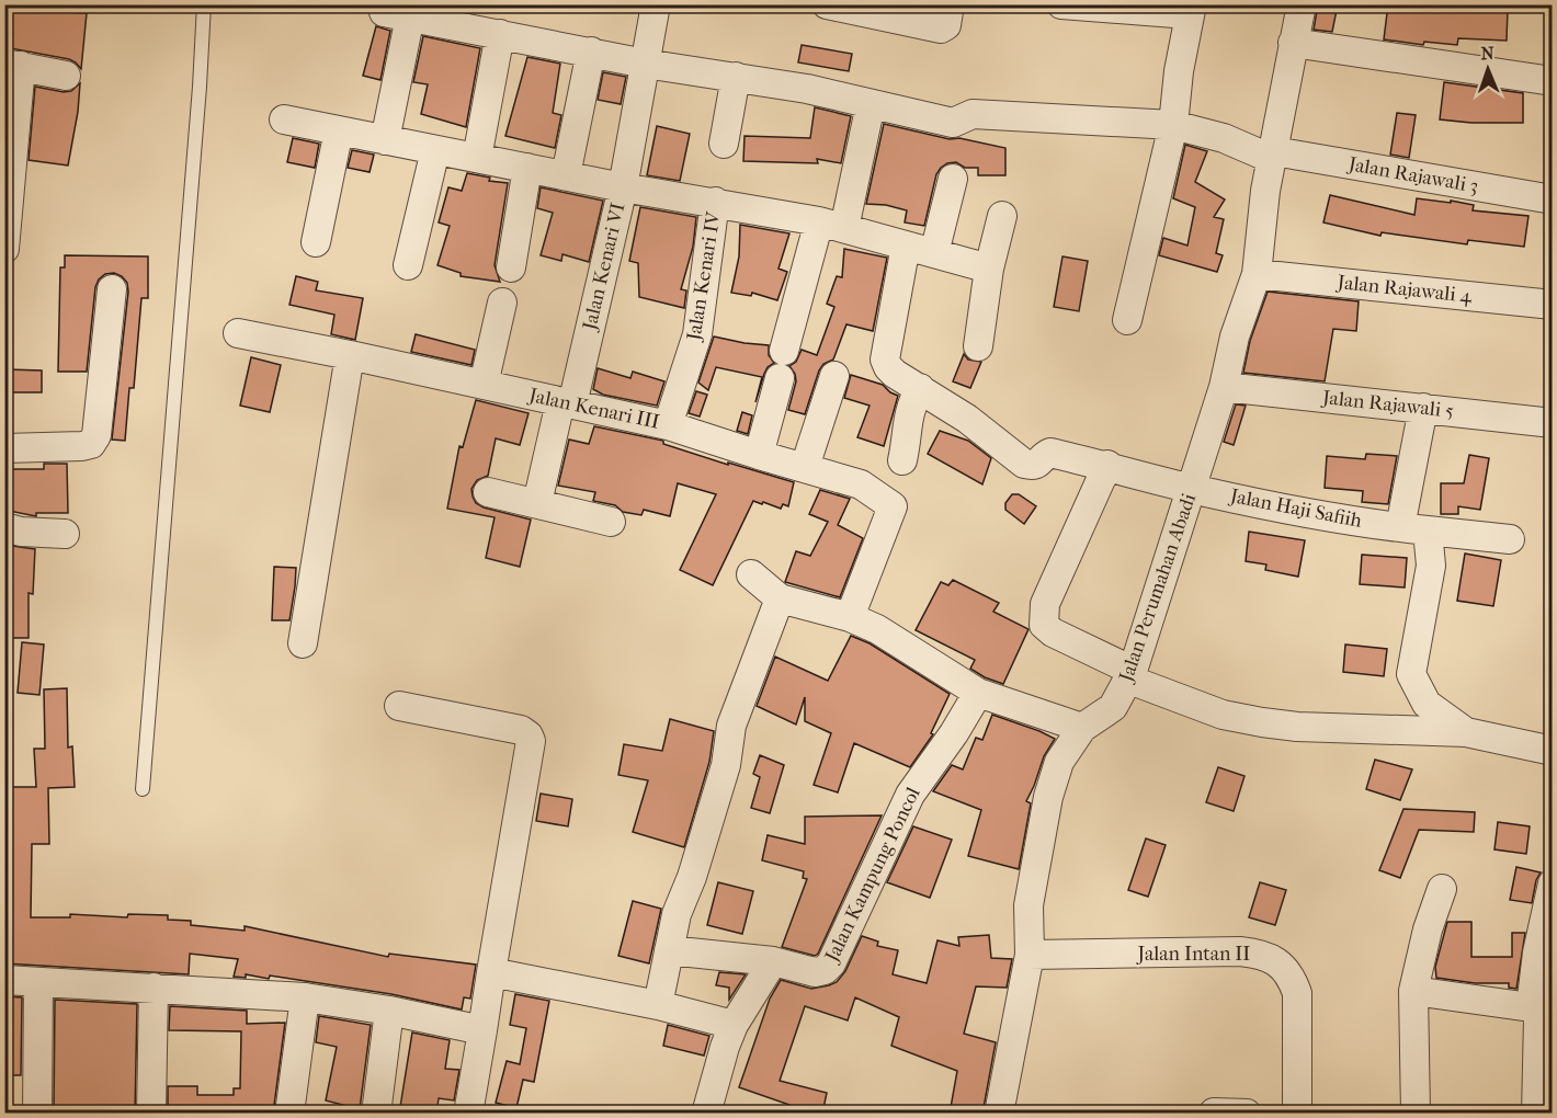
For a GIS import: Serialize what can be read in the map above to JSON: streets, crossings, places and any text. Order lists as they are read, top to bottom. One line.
{"streets":{"street":["Jalan Rajawali 3","Jalan Kenari VI","Jalan Kenari IV","Jalan Rajawali 4","Jalan Rajawali 5","Jalan Kenari III","Jalan Haji Safiih","Jalan Perumahan Abadi","Jalan Kampung Poncol","Jalan Intan II"]},"crossings":[["Jalan Rajawali 3","Jalan Kenari VI"],["Jalan Rajawali 3","Jalan Perumahan Abadi"],["Jalan Kenari VI","Jalan Kenari III"],["Jalan Kenari IV","Jalan Kenari III"],["Jalan Rajawali 4","Jalan Perumahan Abadi"],["Jalan Rajawali 5","Jalan Perumahan Abadi"],["Jalan Haji Safiih","Jalan Perumahan Abadi"],["Jalan Perumahan Abadi","Jalan Intan II"]],"north":"top"}
